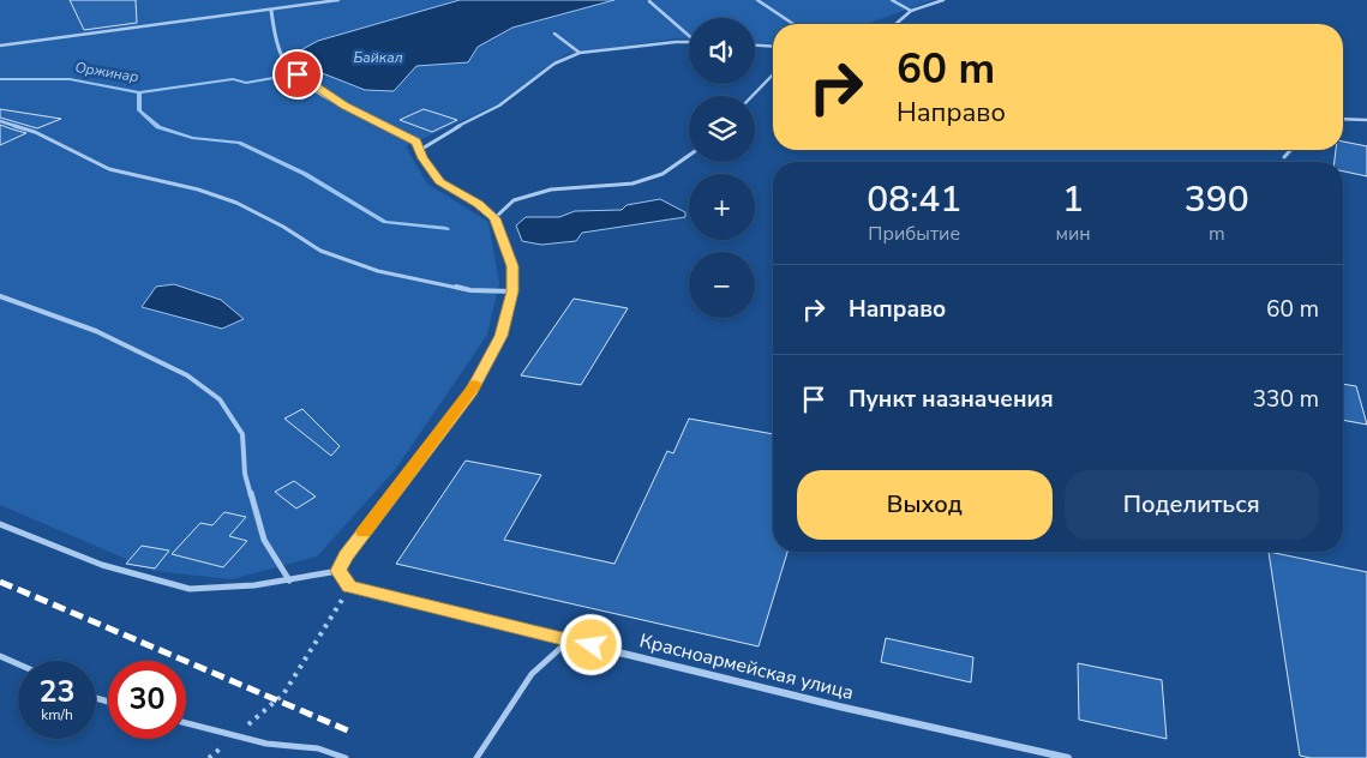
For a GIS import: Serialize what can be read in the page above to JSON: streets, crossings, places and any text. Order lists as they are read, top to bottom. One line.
{"streets":{"street":["Красноармейская улица"]},"water":["Байкал","Оржинар"],"page":{"map_buttons":["+","−"],"turn":["60 m","Направо"],"eta":["08:41","Прибытие","1","мин","390","m"],"list":[{"name":"Направо","value":"60 m"},{"name":"Пункт назначения","value":"330 m"}],"buttons":["Выход","Поделиться"],"speed":"23 km/h","limit":"30"}}
